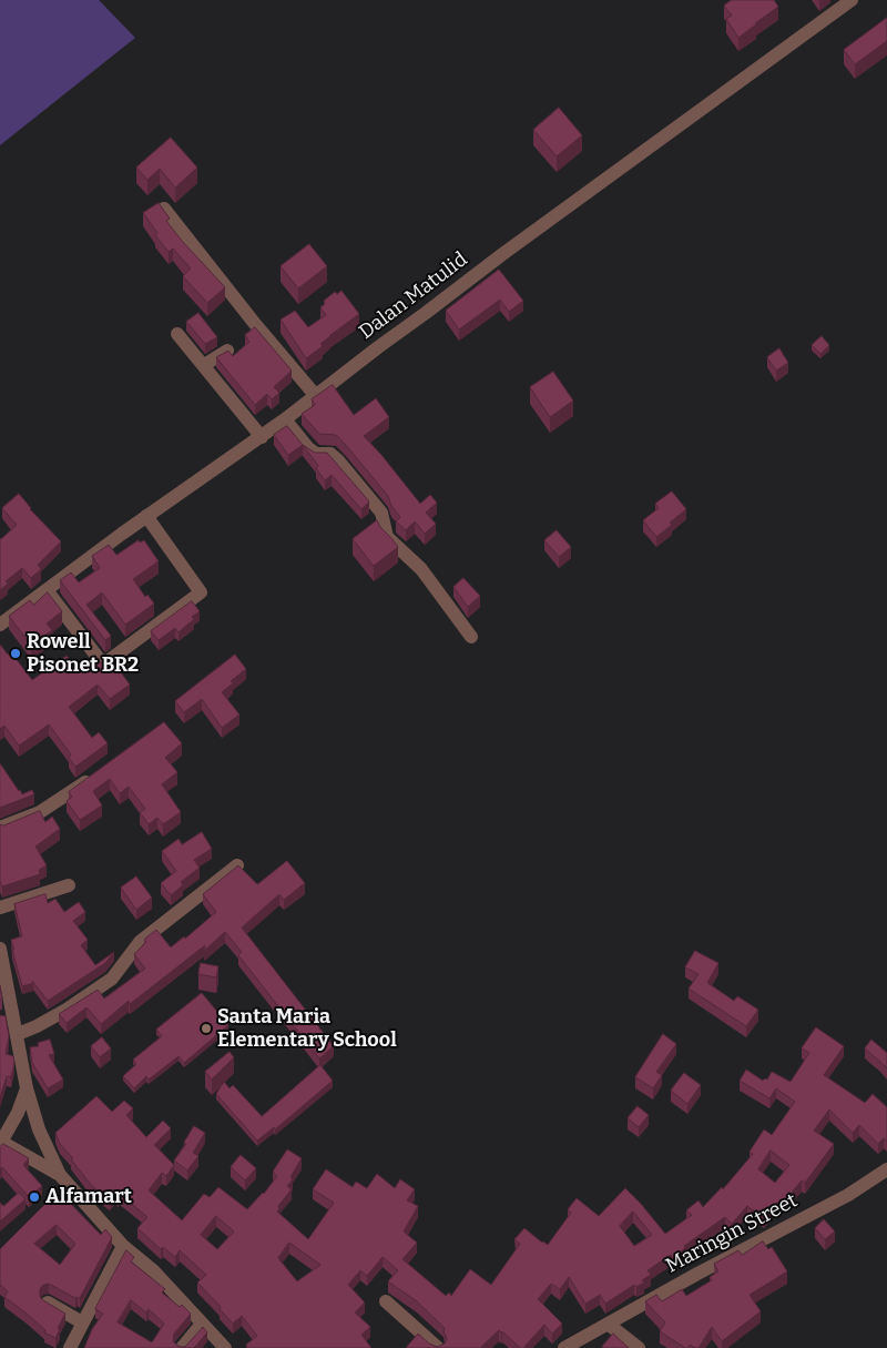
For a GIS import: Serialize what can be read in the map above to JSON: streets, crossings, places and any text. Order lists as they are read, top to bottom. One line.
{"streets":{"street":["Dalan Matulid","Maringin Street"]},"places":["Rowell Pisonet BR2","Santa Maria Elementary School","Alfamart"]}
